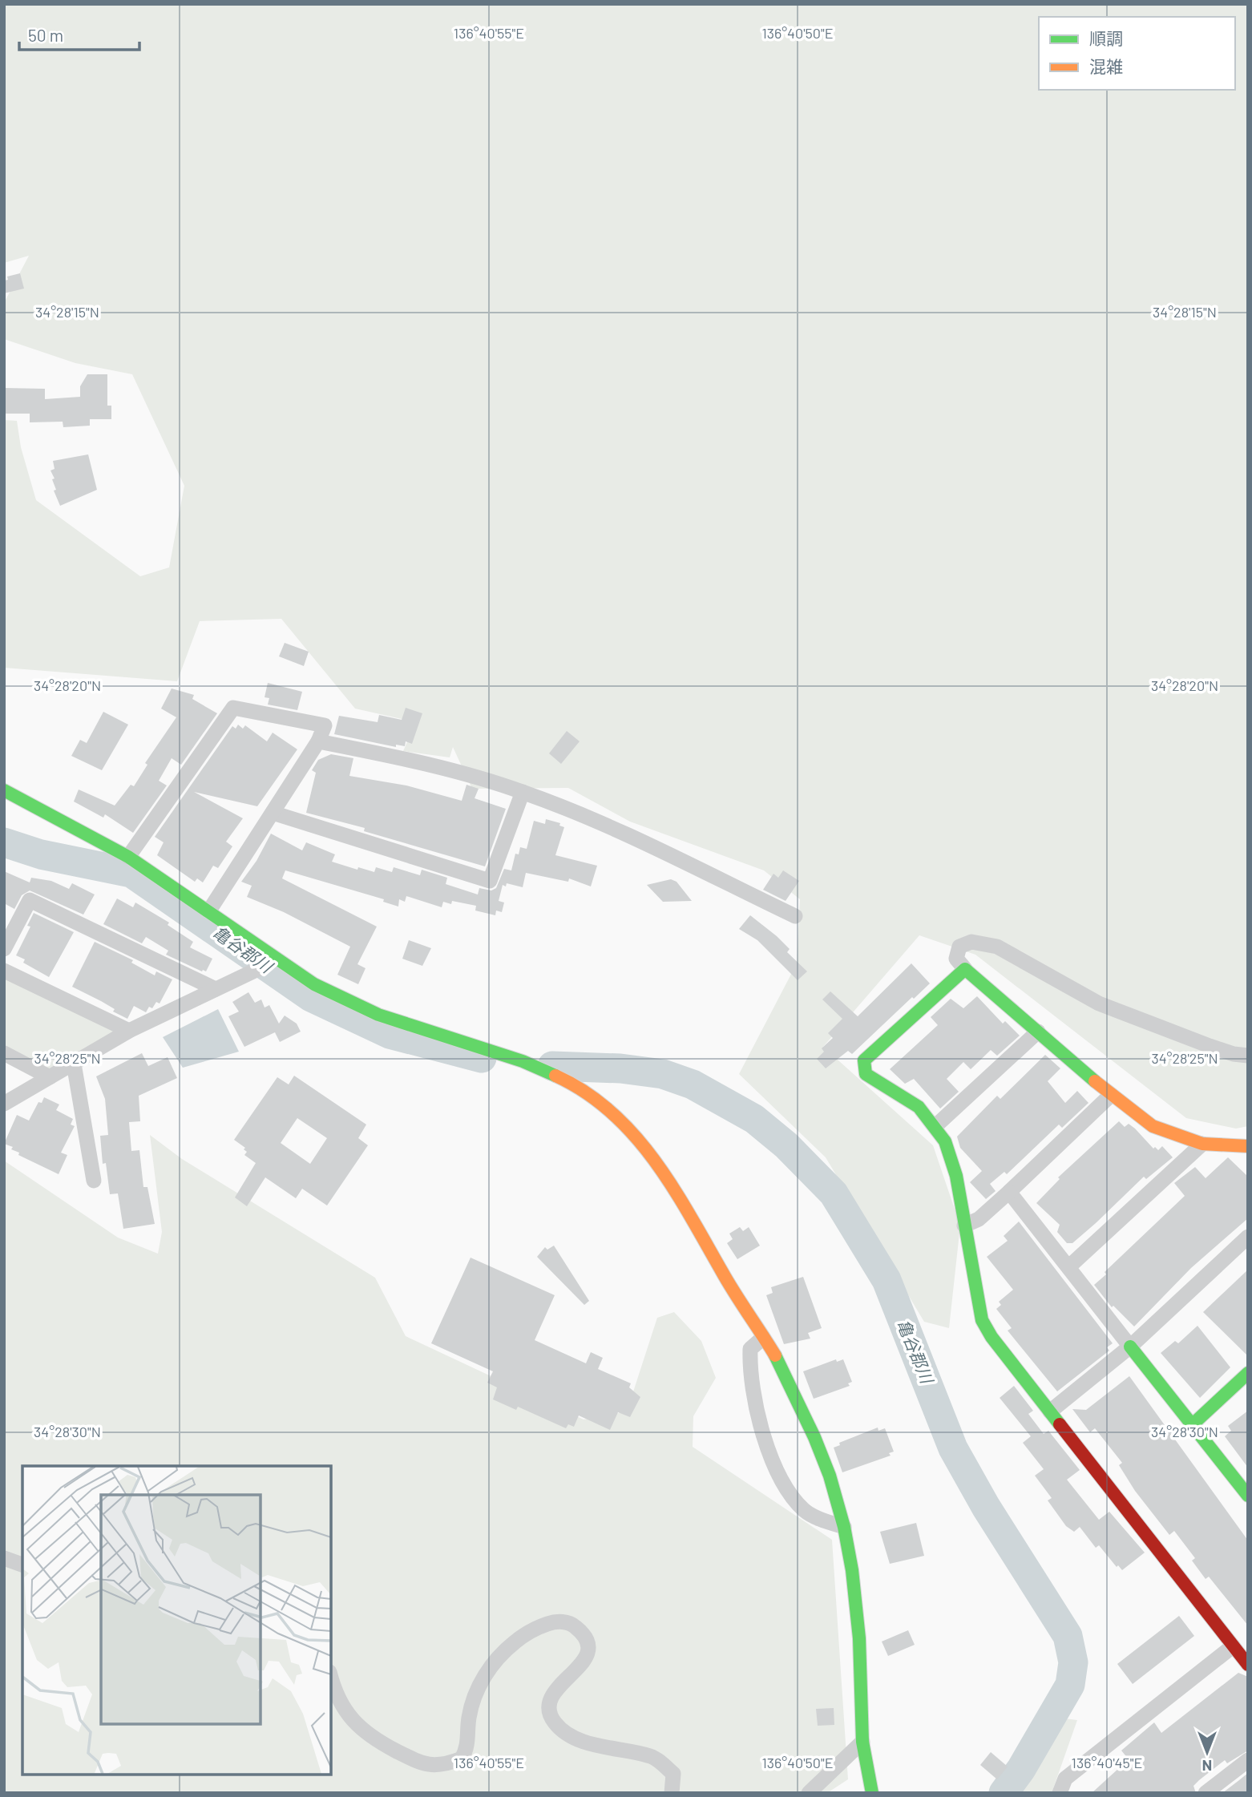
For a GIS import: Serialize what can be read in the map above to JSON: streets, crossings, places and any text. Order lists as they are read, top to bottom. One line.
{"water":["亀谷郡川"],"legend":["順調","混雑"],"scale_bar":"50 m","north":"bottom","coordinates":["136°40'55\"E","136°40'50\"E","34°28'15\"N","34°28'20\"N","34°28'25\"N","34°28'30\"N","136°40'45\"E"]}
